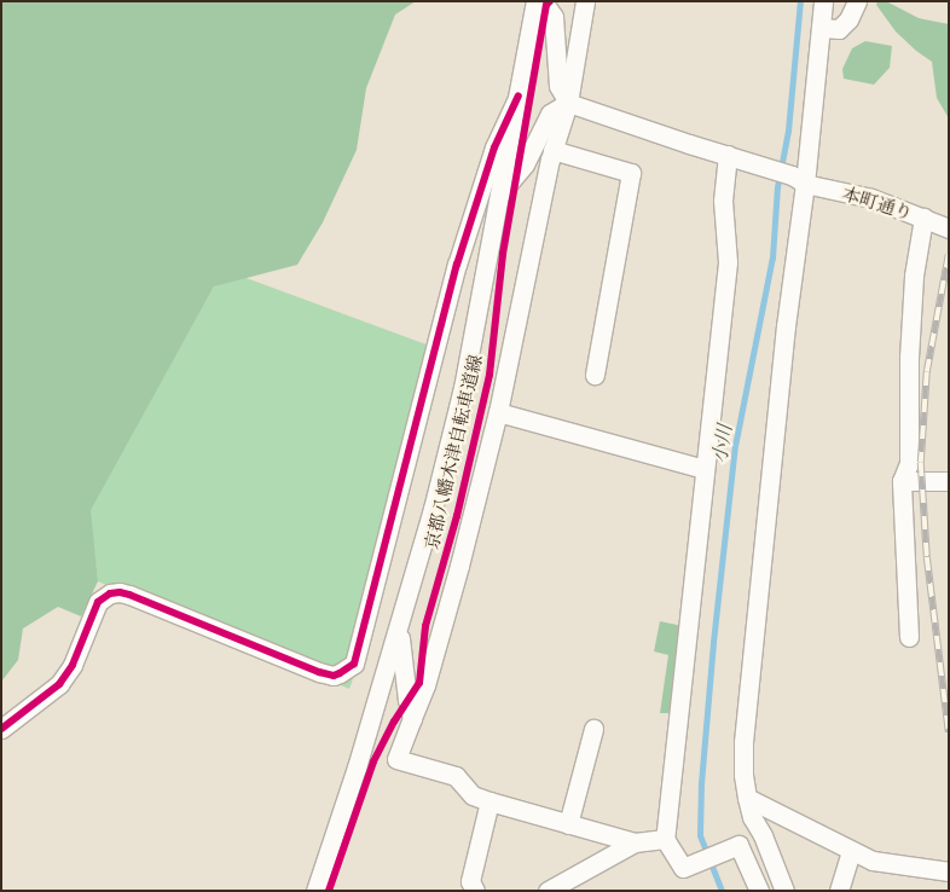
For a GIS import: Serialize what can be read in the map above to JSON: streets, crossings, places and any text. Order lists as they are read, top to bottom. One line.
{"streets":{"street":["本町通り"],"cycle path":["京都八幡木津自転車道線"]},"water":["小川"]}
